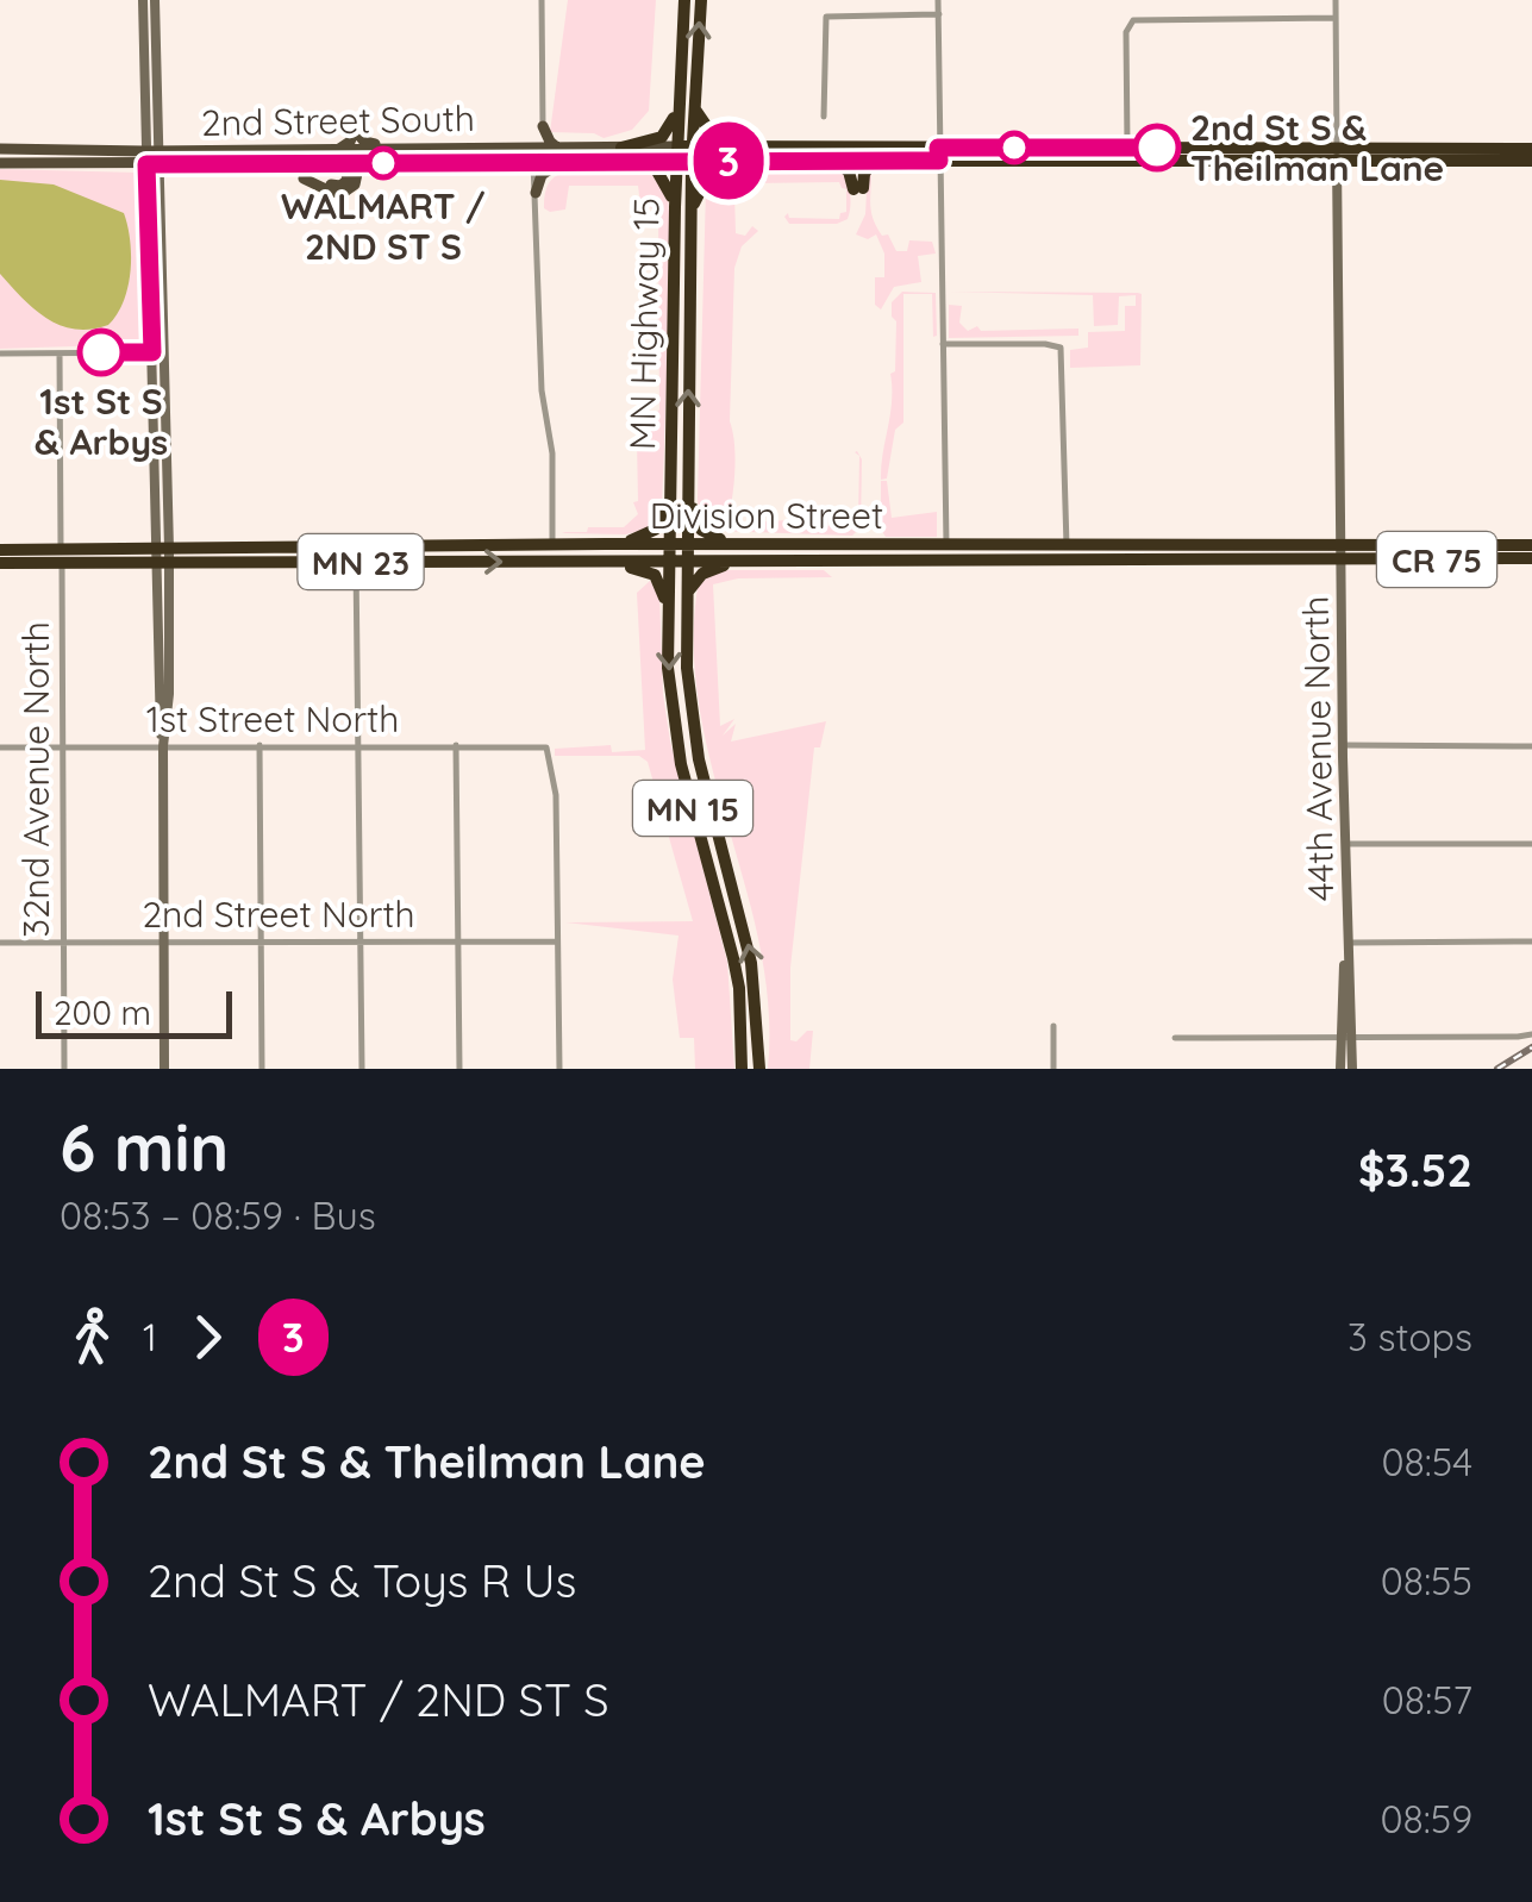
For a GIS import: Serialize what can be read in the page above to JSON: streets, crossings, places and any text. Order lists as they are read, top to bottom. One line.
{"streets":{"highway":["2nd Street South","MN Highway 15","Division Street","CR 75","MN 23","MN 15"],"main road":["44th Avenue North"],"street":["1st Street North","32nd Avenue North","2nd Street North"]},"crossings":[["2nd Street South","MN Highway 15"],["2nd Street South","44th Avenue North"],["MN Highway 15","Division Street"],["Division Street","44th Avenue North"],["Division Street","32nd Avenue North"],["1st Street North","32nd Avenue North"],["1st Street North","2nd Street North"],["32nd Avenue North","2nd Street North"]],"places":["2nd St S & Theilman Lane","WALMART / 2ND ST S","1st St S & Arbys"],"lines":["bus line 3"],"scale_bar":"200 m","page":{"on_map":"3","scale":"200 m","heading":["6 min","08:53 – 08:59 · Bus","$3.52"],"legs":["1","3","3 stops"],"list":[{"name":"2nd St S & Theilman Lane","value":"08:54"},{"name":"2nd St S & Toys R Us","value":"08:55"},{"name":"WALMART / 2ND ST S","value":"08:57"},{"name":"1st St S & Arbys","value":"08:59"}]}}
